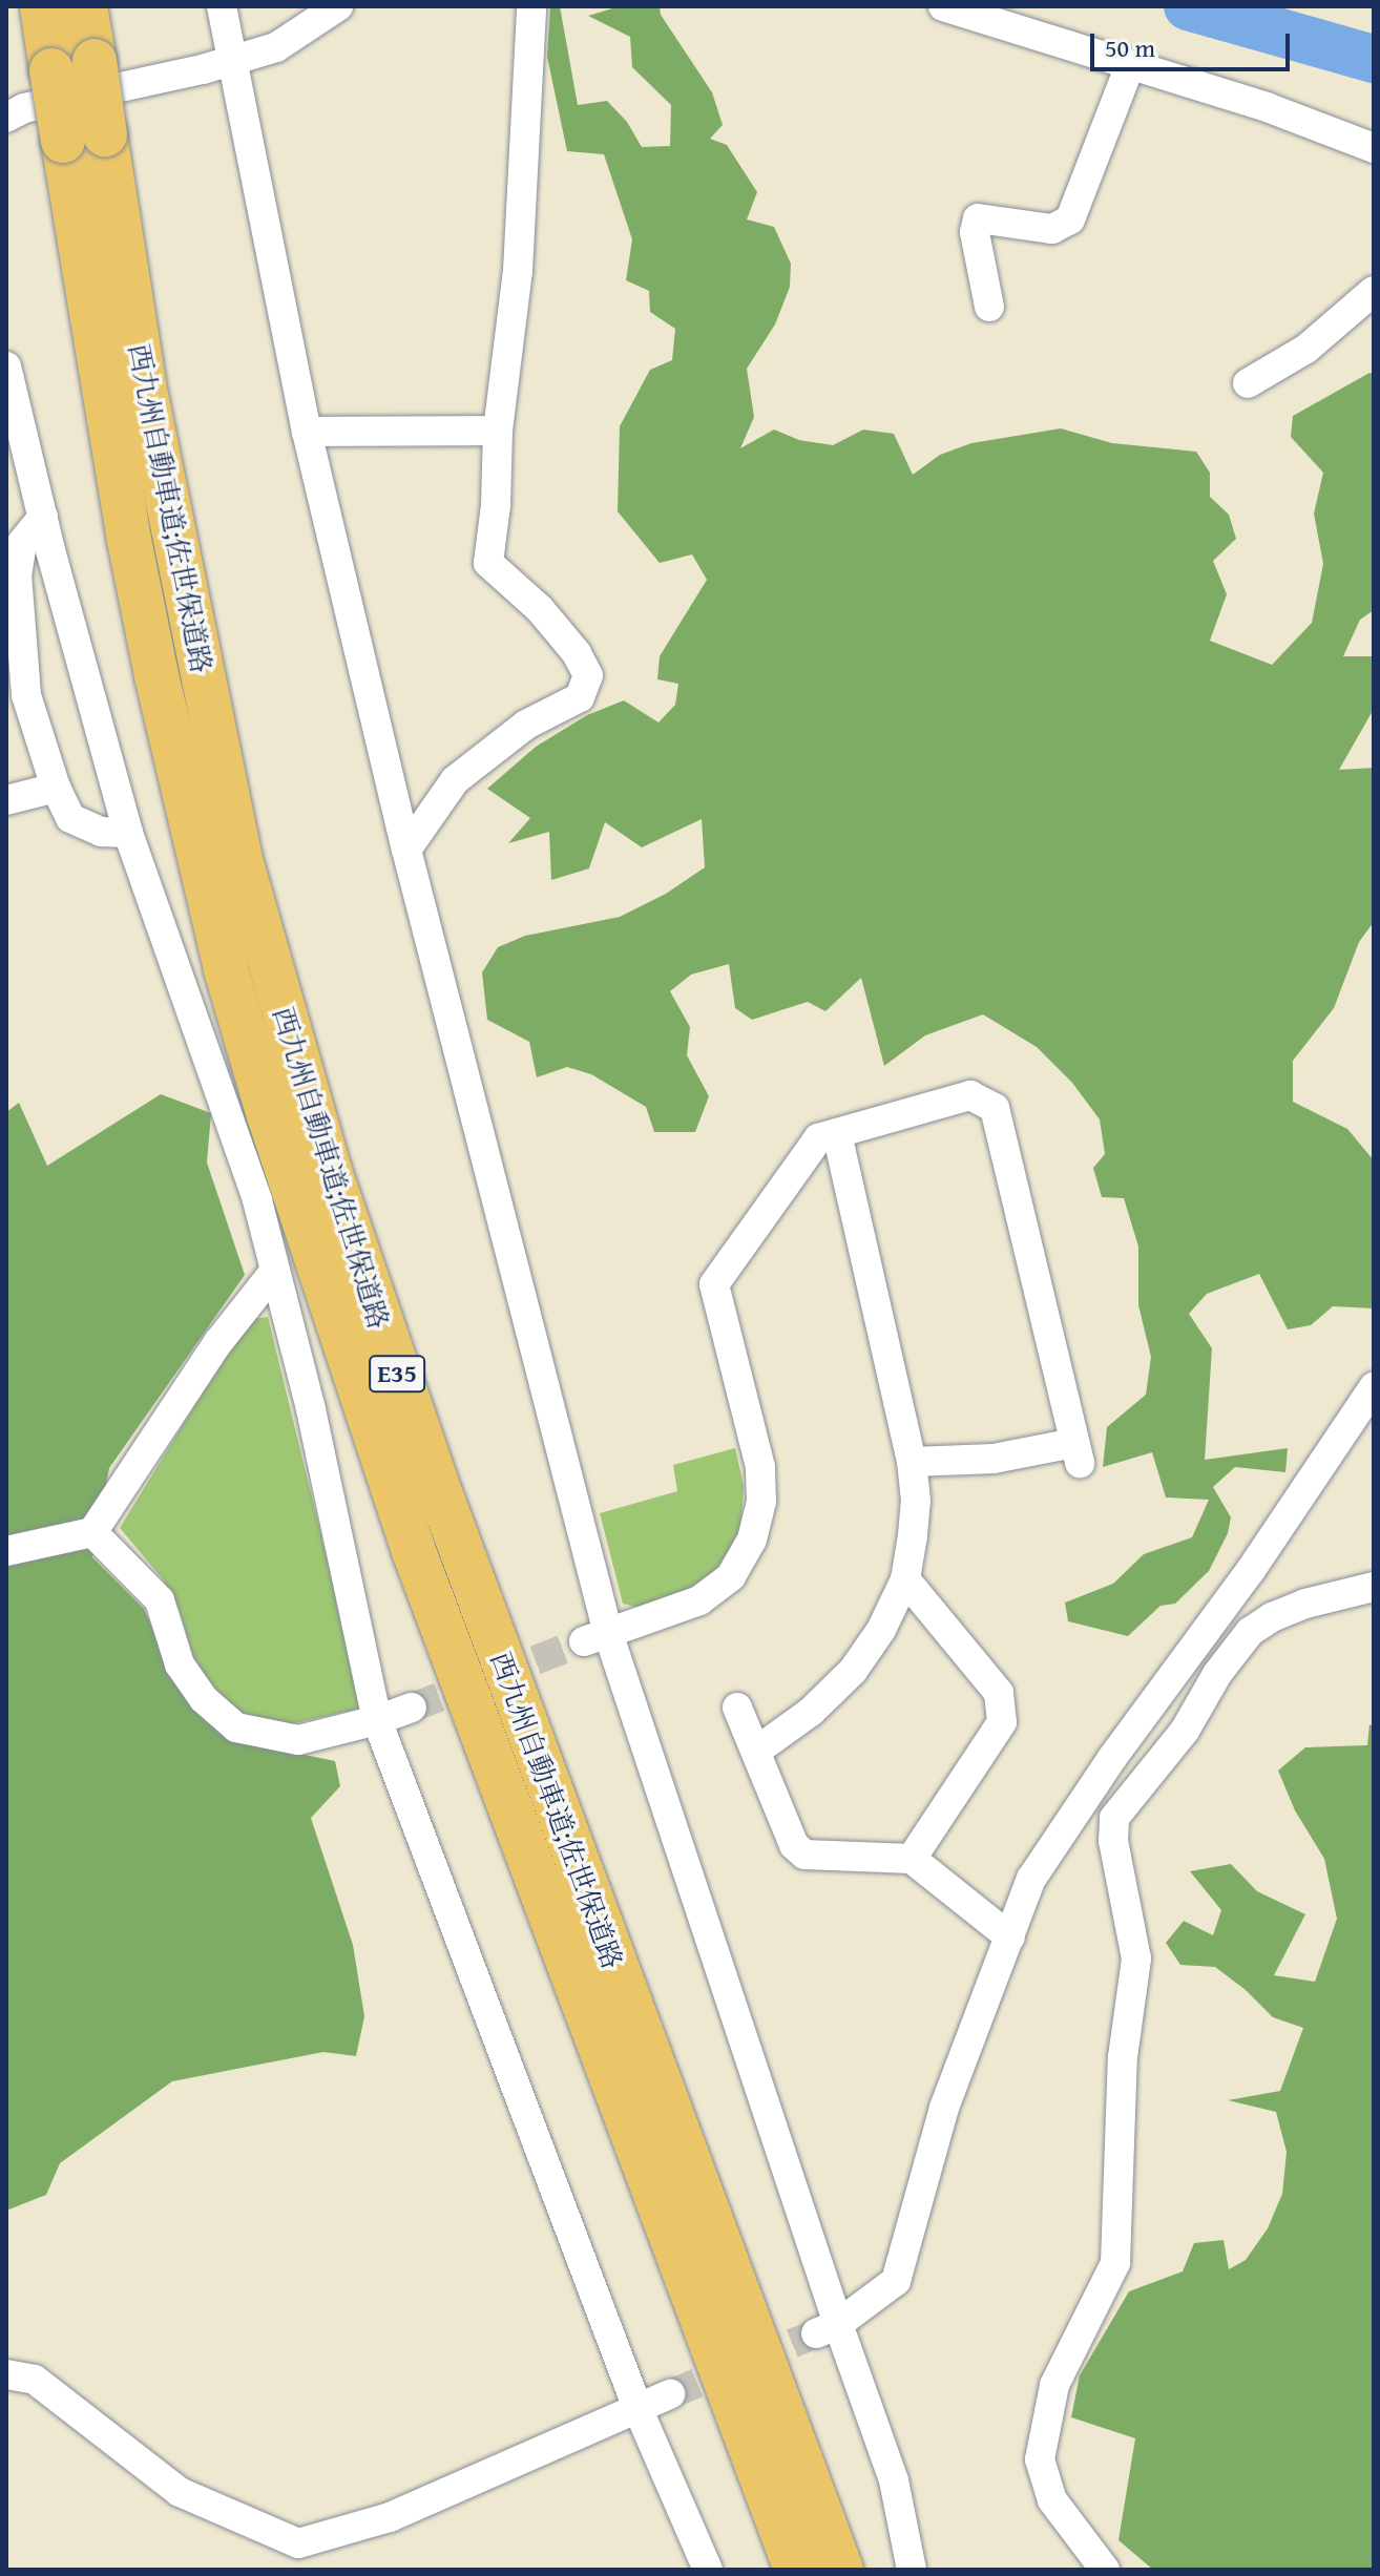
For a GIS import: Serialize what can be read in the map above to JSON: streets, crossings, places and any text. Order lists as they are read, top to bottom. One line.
{"streets":{"highway":["西九州自動車道;佐世保道路","E35"]},"scale_bar":"50 m"}
